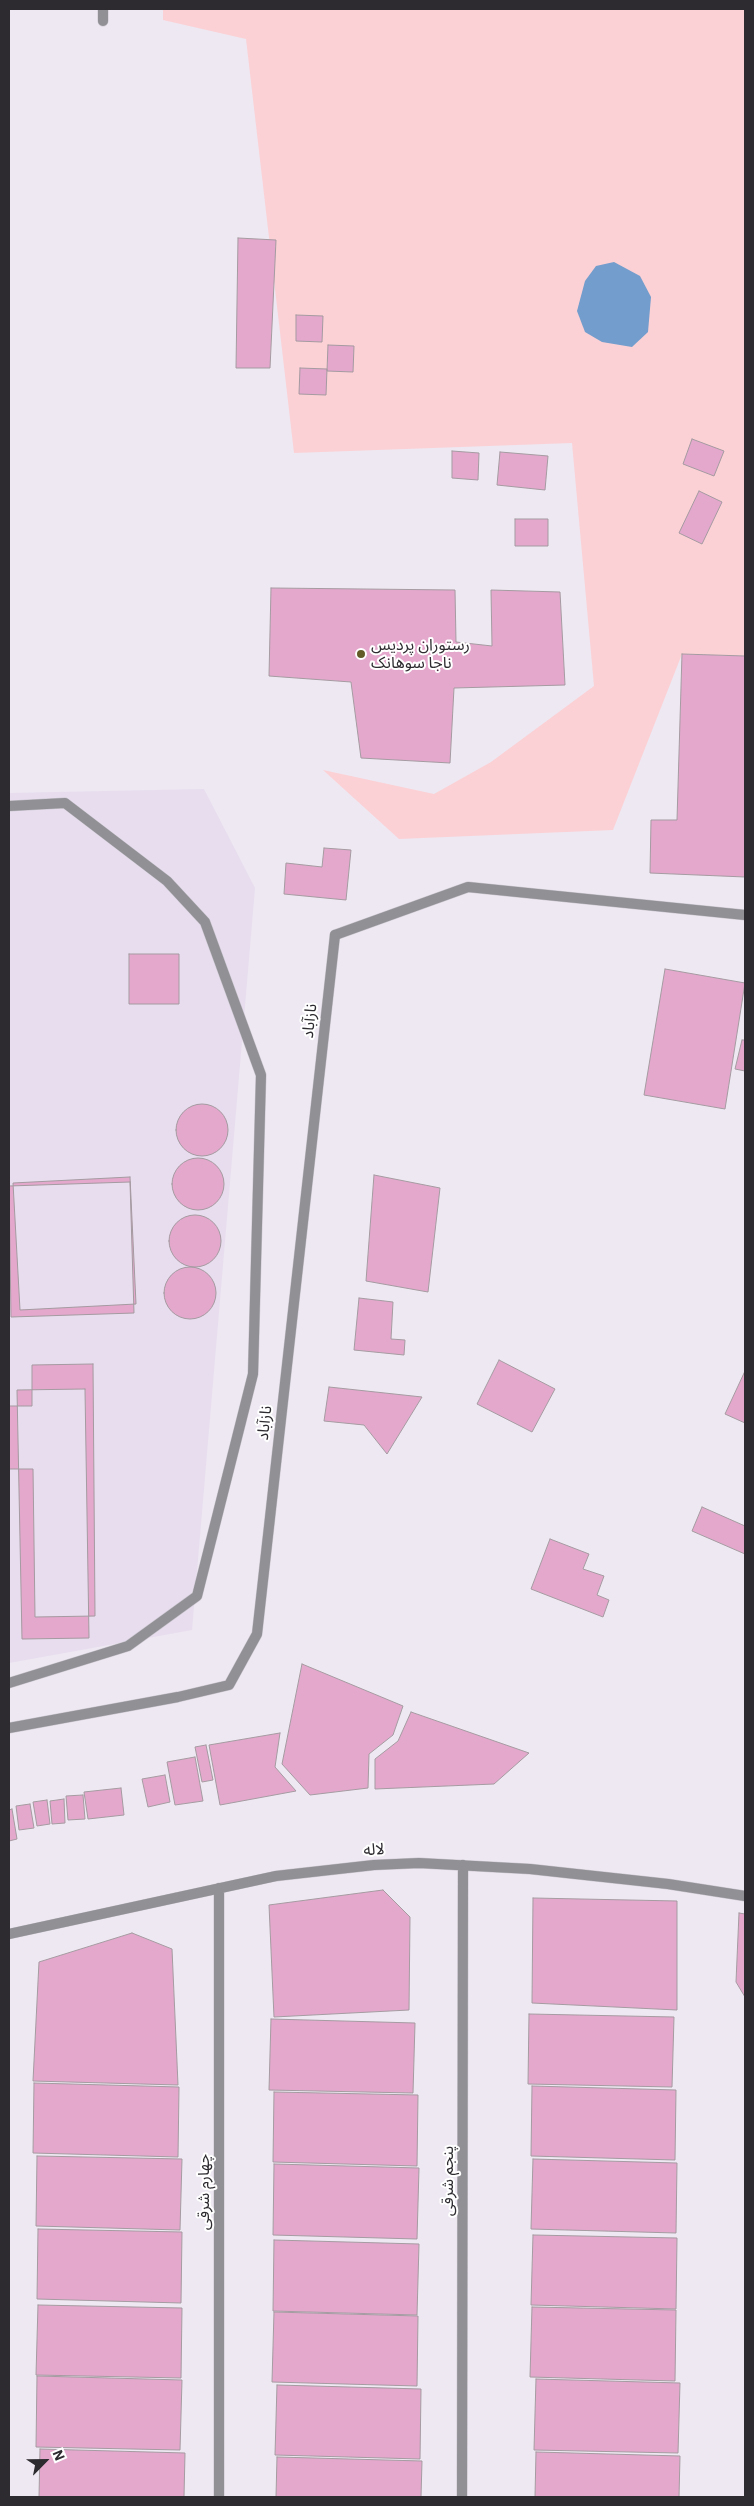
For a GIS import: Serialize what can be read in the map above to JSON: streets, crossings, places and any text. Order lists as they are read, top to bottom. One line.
{"streets":{"street":["نازآباد","لاله","پنجم شرقی","چهارم شرقی"]},"crossings":[["لاله","پنجم شرقی"],["لاله","چهارم شرقی"]],"places":["رستوران پردیس ناجا سوهانک"],"north":"top right"}
